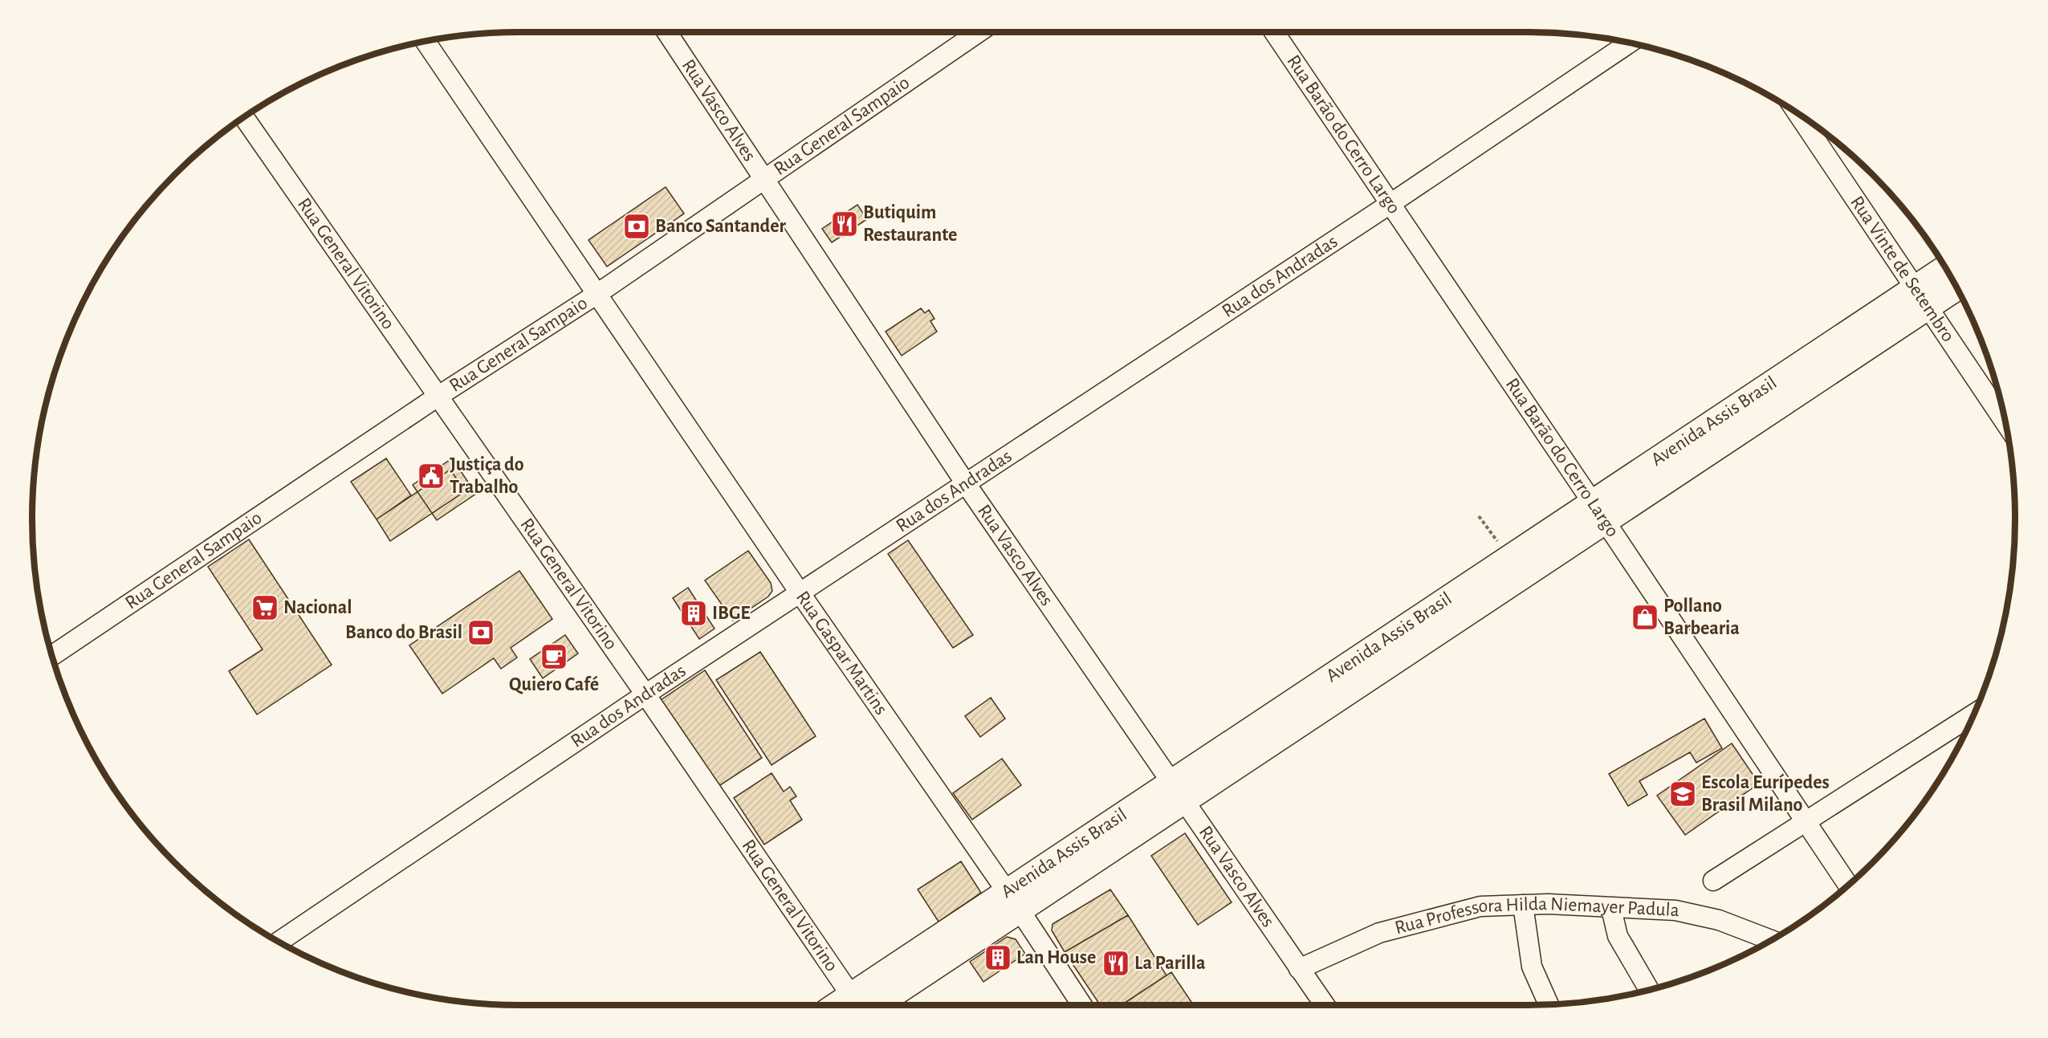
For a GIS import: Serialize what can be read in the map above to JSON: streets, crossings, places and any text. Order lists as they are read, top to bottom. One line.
{"streets":{"main road":["Avenida Assis Brasil"],"street":["Rua Vasco Alves","Rua General Sampaio","Rua Barão do Cerro Largo","Rua General Vitorino","Rua Vinte de Setembro","Rua dos Andradas","Rua Gaspar Martins","Rua Professora Hilda Niemayer Padula"]},"crossings":[["Rua Vasco Alves","Rua General Sampaio"],["Rua Vasco Alves","Rua dos Andradas"],["Rua Vasco Alves","Avenida Assis Brasil"],["Rua Vasco Alves","Rua Professora Hilda Niemayer Padula"],["Rua General Sampaio","Rua General Vitorino"],["Rua General Sampaio","Rua Gaspar Martins"],["Rua Barão do Cerro Largo","Rua dos Andradas"],["Rua Barão do Cerro Largo","Avenida Assis Brasil"],["Rua General Vitorino","Rua dos Andradas"],["Rua General Vitorino","Avenida Assis Brasil"],["Rua Vinte de Setembro","Avenida Assis Brasil"],["Rua dos Andradas","Rua Gaspar Martins"],["Avenida Assis Brasil","Rua Gaspar Martins"]],"places":{"restaurant":["Butiquim Restaurante","La Parilla"],"bank":["Banco Santander","Banco do Brasil"],"public building":["Justiça do Trabalho"],"supermarket":["Nacional"],"building":["IBGE","Lan House"],"shop":["Pollano Barbearia"],"cafe":["Quiero Café"],"school or university":["Escola Eurípedes Brasil Milano"]}}
